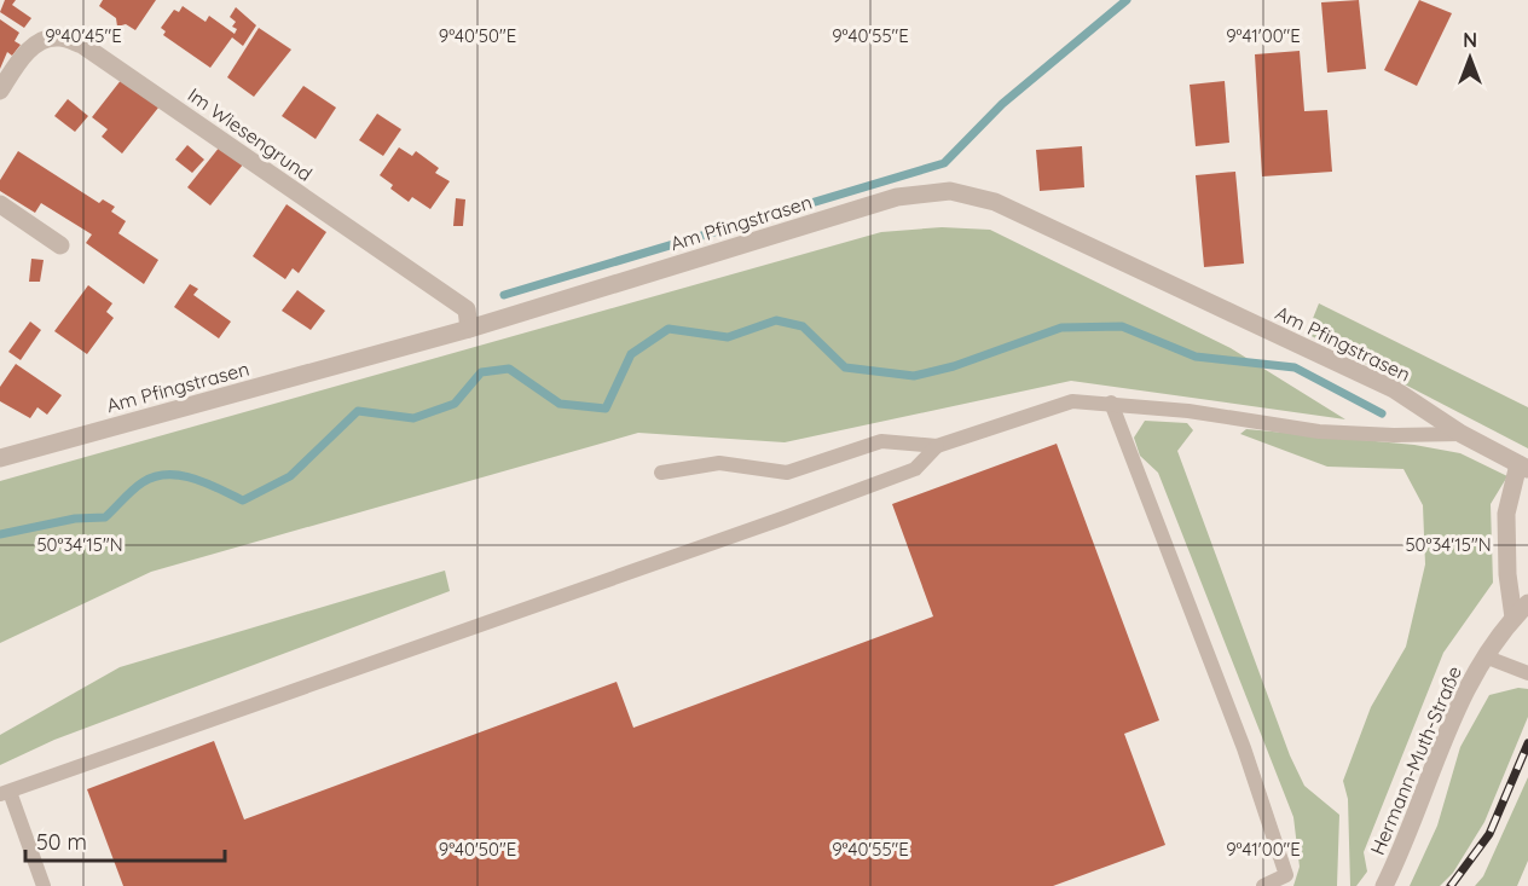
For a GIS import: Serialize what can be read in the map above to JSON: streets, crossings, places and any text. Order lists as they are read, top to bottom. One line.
{"streets":{"street":["Im Wiesengrund","Am Pfingstrasen","Hermann-Muth-Straße"]},"crossings":[["Im Wiesengrund","Am Pfingstrasen"]],"scale_bar":"50 m","north":"top","coordinates":["9°40'45\"E","9°40'50\"E","9°40'55\"E","9°41'00\"E","50°34'15\"N"]}
